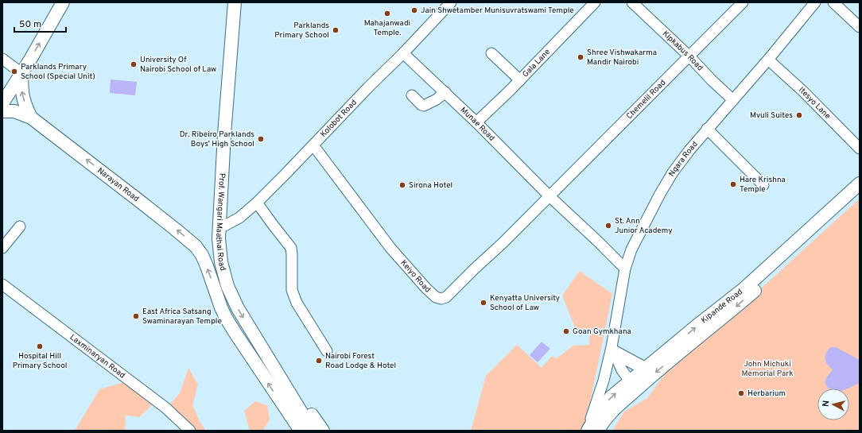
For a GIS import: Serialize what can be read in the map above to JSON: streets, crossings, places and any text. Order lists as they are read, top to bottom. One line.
{"streets":{"main road":["Narayan Road","Prof. Wangari Maathai Road","Kipande Road"],"street":["Kipkabus Road","Gala Lane","Chemelil Road","Itesyo Lane","Kolobot Road","Munae Road","Ngara Road","Keiyo Road","Laxminaryan Road"]},"crossings":[["Kipkabus Road","Chemelil Road"],["Kipkabus Road","Ngara Road"],["Gala Lane","Munae Road"],["Chemelil Road","Munae Road"],["Chemelil Road","Keiyo Road"],["Itesyo Lane","Ngara Road"],["Kolobot Road","Munae Road"],["Kolobot Road","Prof. Wangari Maathai Road"],["Kolobot Road","Keiyo Road"],["Munae Road","Ngara Road"],["Munae Road","Keiyo Road"],["Ngara Road","Kipande Road"],["Narayan Road","Prof. Wangari Maathai Road"]],"one_way":["Narayan Road"],"parks":["John Michuki Memorial Park"],"places":["Jain Shwetamber Munisuvratswami Temple","Mahajanwadi Temple.","Parklands Primary School","Shree Vishwakarma Mandir Nairobi","University Of Nairobi School of Law","Parklands Primary School (Special Unit)","Mvuli Suites","Dr. Ribeiro Parklands Boys' High School","Hare Krishna Temple","Sirona Hotel","St. Ann Junior Academy","Kenyatta University School of Law","East Africa Satsang Swaminarayan Temple","Goan Gymkhana","Hospital Hill Primary School","Nairobi Forest Road Lodge & Hotel","Herbarium"],"scale_bar":"50 m","north":"left"}
